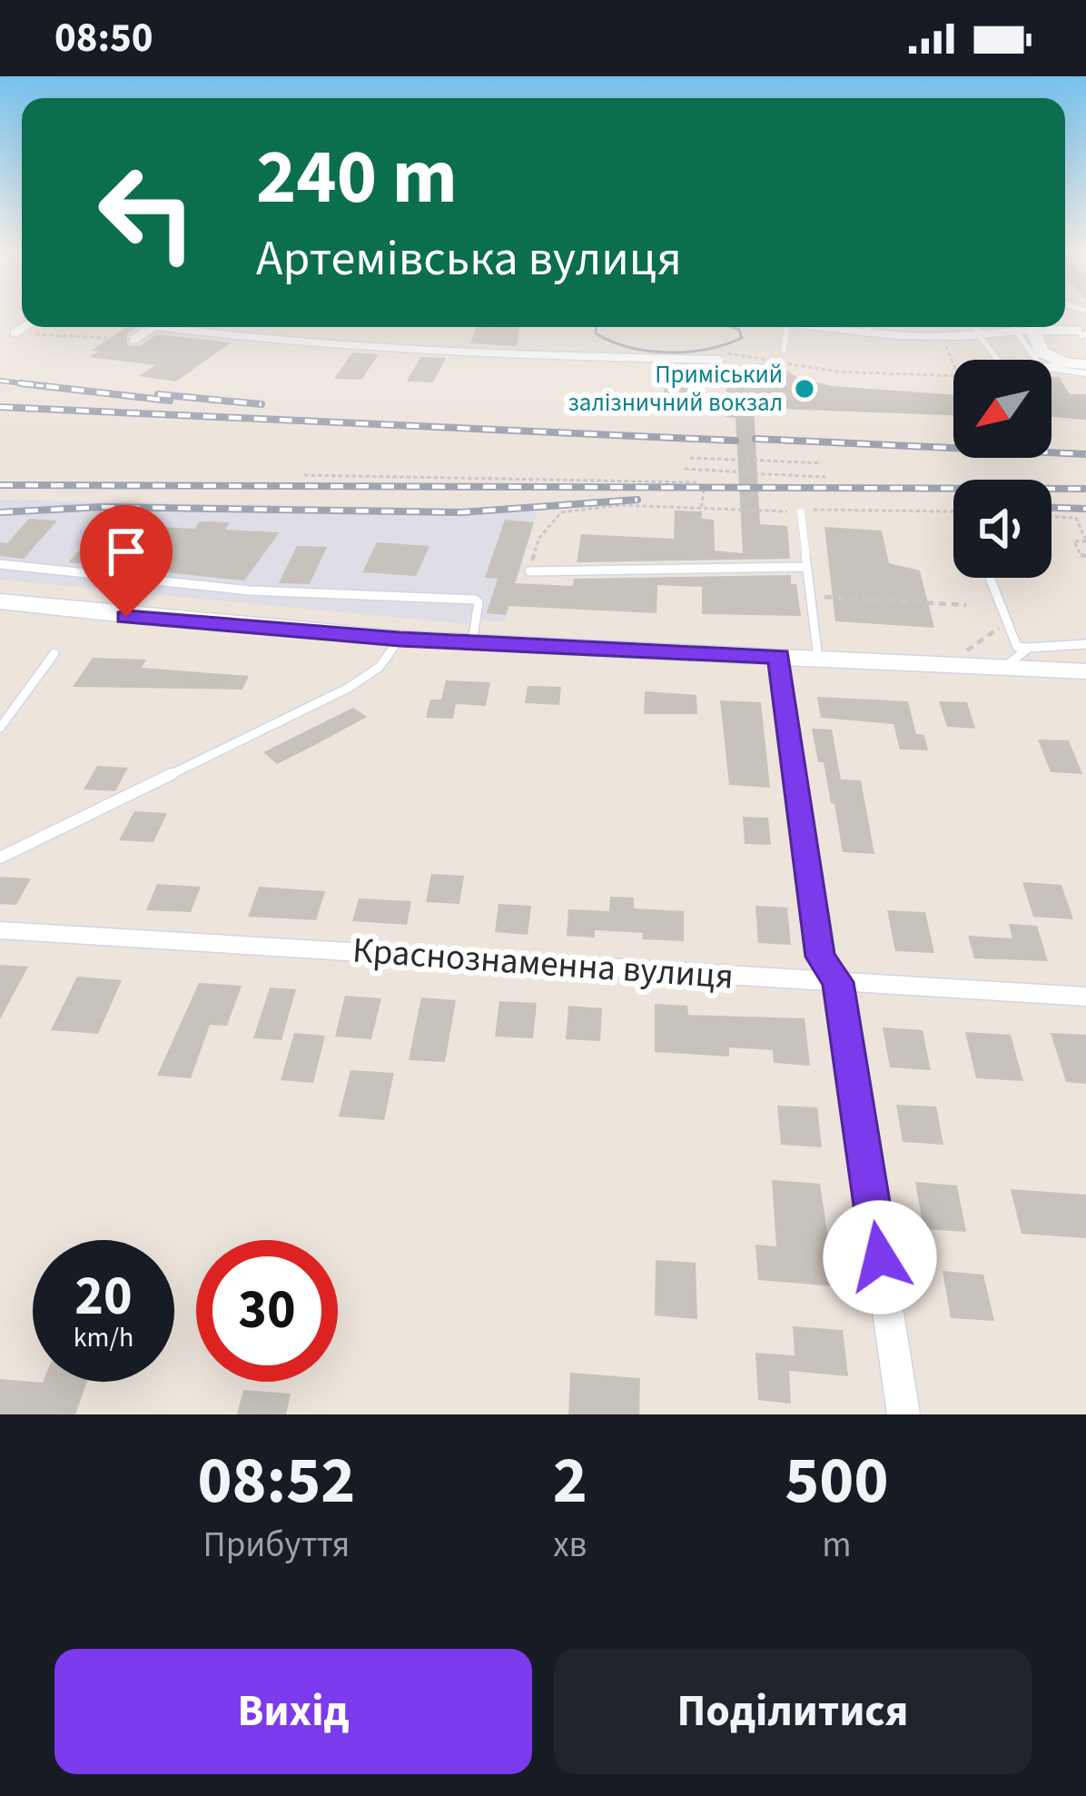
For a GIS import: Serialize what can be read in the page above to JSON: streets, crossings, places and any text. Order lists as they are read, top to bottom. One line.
{"streets":{"street":["Краснознаменна вулиця"]},"places":["Приміський залізничний вокзал"],"north":"bottom left","page":{"status":"08:50","turn":["240 m","Артемівська вулиця"],"speed":"20 km/h","limit":"30","eta":["08:52","Прибуття","2","хв","500","m"],"buttons":["Вихід","Поділитися"]}}
